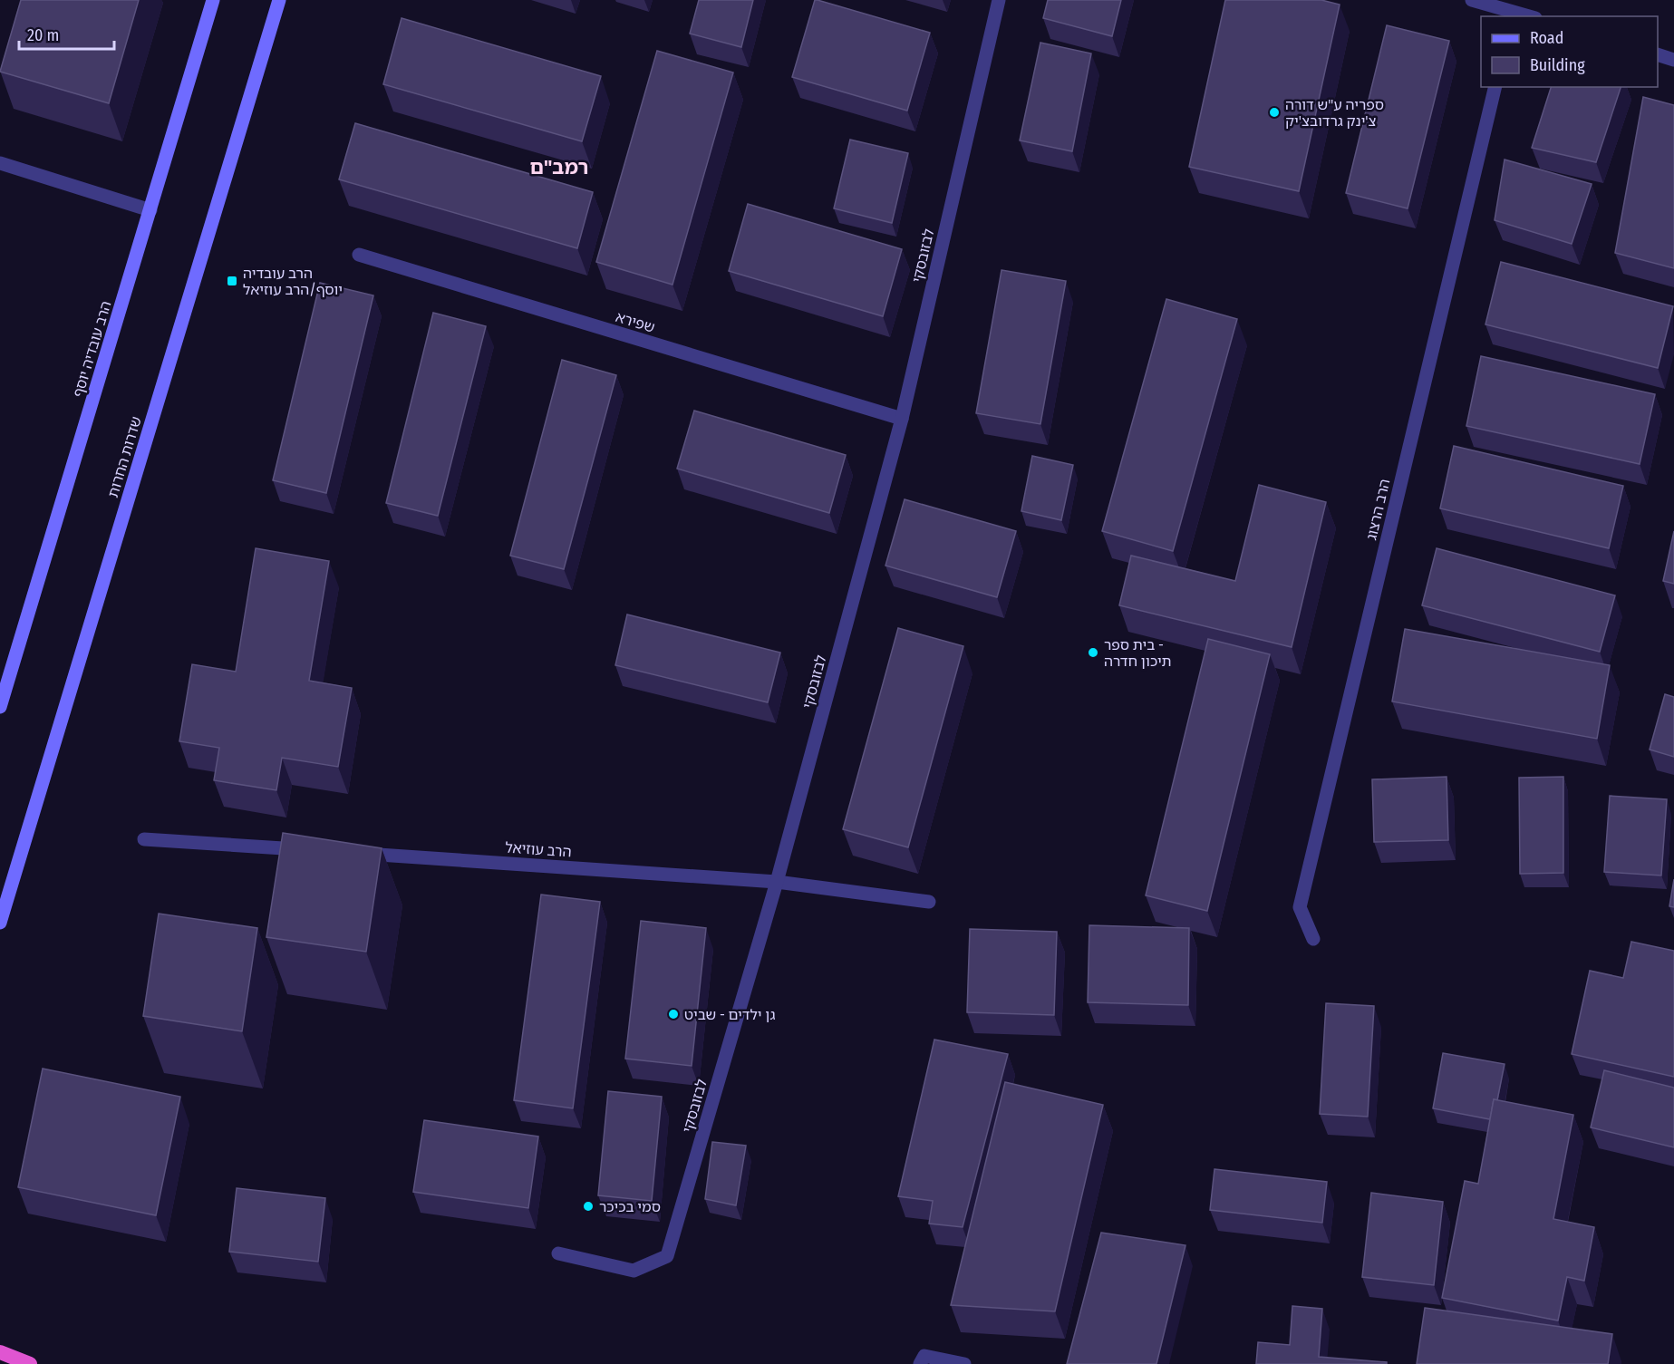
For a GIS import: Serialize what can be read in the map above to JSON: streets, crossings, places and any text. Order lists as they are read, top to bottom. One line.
{"streets":{"main road":["הרב עובדיה יוסף","שדרות החרות"],"street":["לבזובסקי","שפירא","הרב הרצוג","הרב עוזיאל"]},"crossings":[["לבזובסקי","שפירא"],["לבזובסקי","הרב עוזיאל"]],"districts":["רמב\"ם"],"places":{"other":["ספריה ע\"ש דורה צ'ינק גרדובצ'יק","בית ספר - תיכון חדרה","גן ילדים - שביט","סמי בכיכר"],"transit":["הרב עובדיה יוסף/הרב עוזיאל"]},"legend":["Road","Building"],"scale_bar":"20 m"}
